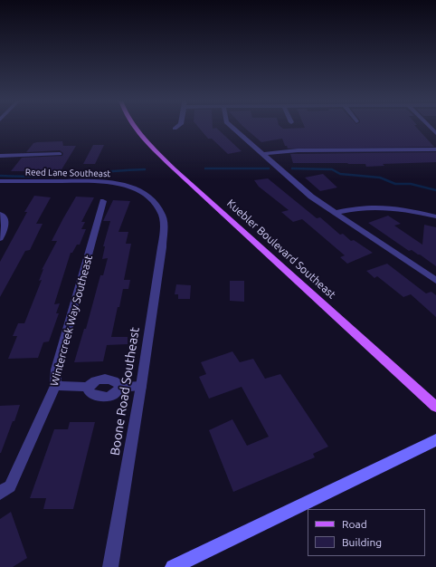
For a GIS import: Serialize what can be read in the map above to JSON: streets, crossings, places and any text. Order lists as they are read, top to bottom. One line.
{"streets":{"main road":["Kuebler Boulevard Southeast"],"street":["Reed Lane Southeast","Wintercreek Way Southeast","Boone Road Southeast"]},"crossings":[["Reed Lane Southeast","Boone Road Southeast"]],"legend":["Road","Building"]}
